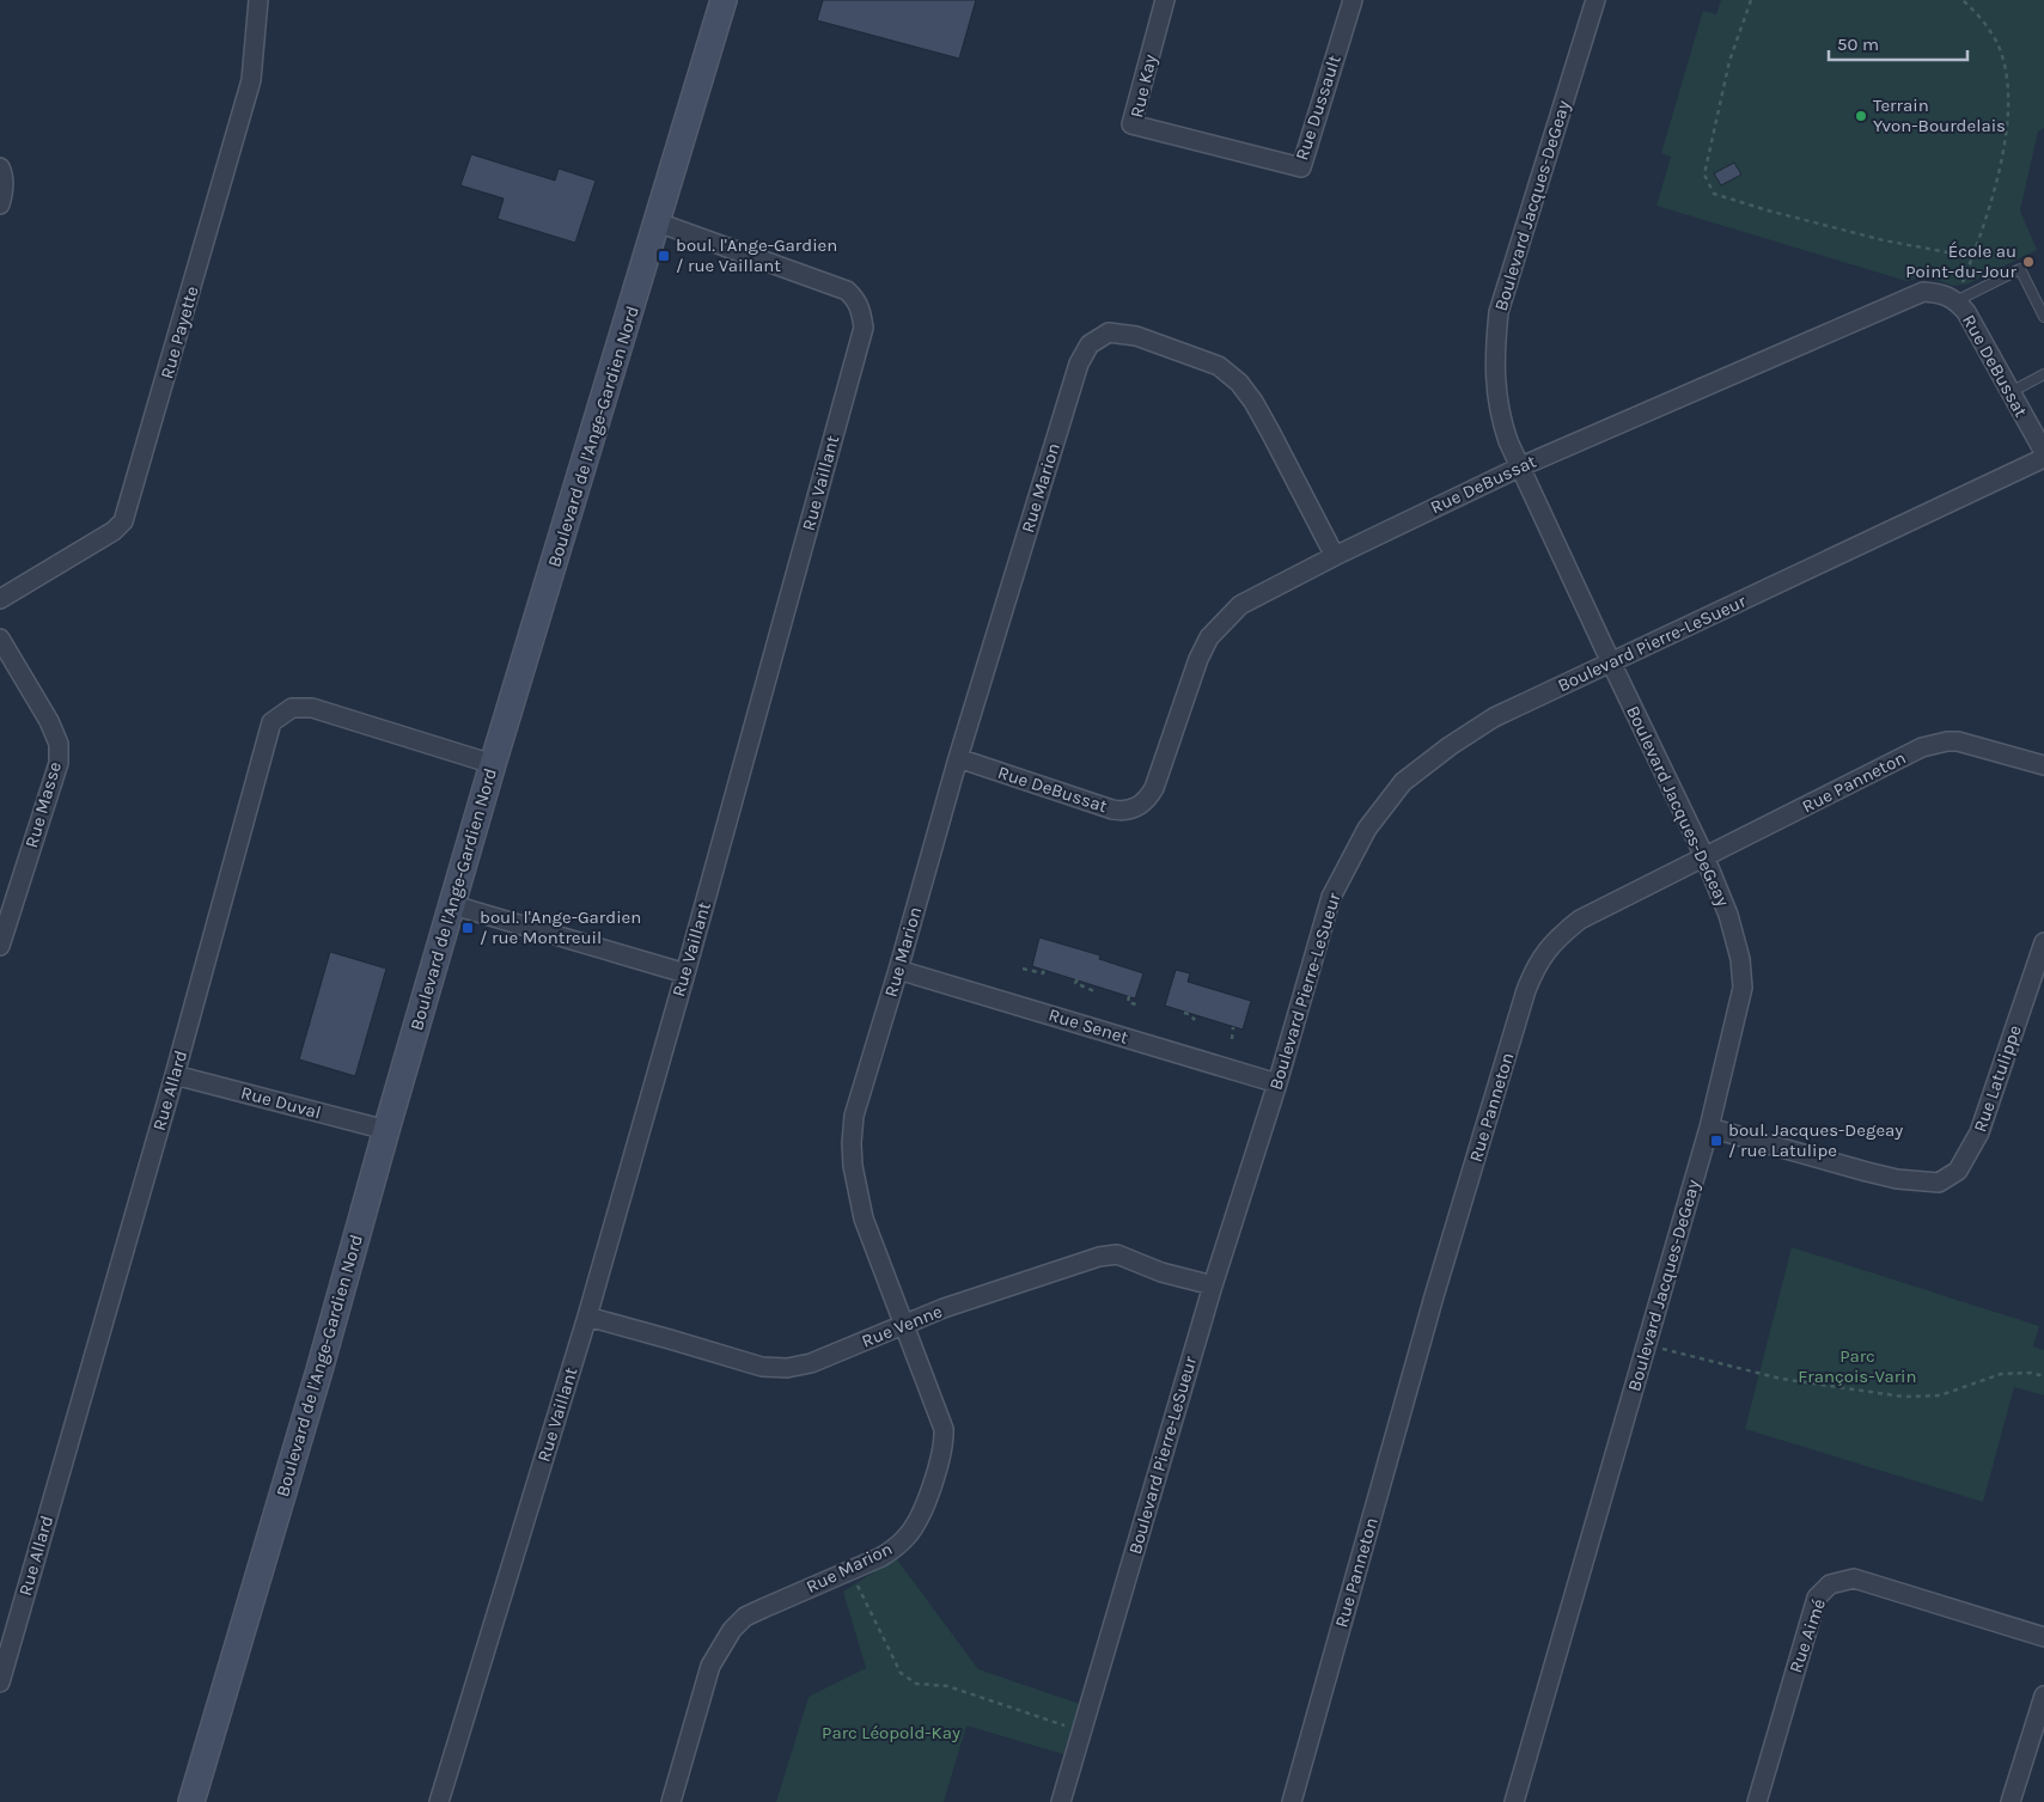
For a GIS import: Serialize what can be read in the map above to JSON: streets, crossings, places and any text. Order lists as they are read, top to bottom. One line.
{"streets":{"main road":["Boulevard de l'Ange-Gardien Nord"],"street":["Rue Kay","Rue Dussault","Boulevard Jacques-DeGeay","Rue Payette","Rue DeBussat","Rue Vaillant","Rue Marion","Boulevard Pierre-LeSueur","Rue Panneton","Rue Masse","Rue Senet","Rue Latulippe","Rue Allard","Rue Duval","Rue Venne","Rue Aimé"]},"crossings":[["Rue Kay","Rue Dussault"],["Boulevard Jacques-DeGeay","Rue DeBussat"],["Boulevard Jacques-DeGeay","Boulevard Pierre-LeSueur"],["Boulevard Jacques-DeGeay","Rue Panneton"],["Boulevard Jacques-DeGeay","Rue Latulippe"],["Rue DeBussat","Rue Marion"],["Boulevard de l'Ange-Gardien Nord","Rue Vaillant"],["Boulevard de l'Ange-Gardien Nord","Rue Allard"],["Boulevard de l'Ange-Gardien Nord","Rue Duval"],["Rue Vaillant","Rue Venne"],["Rue Marion","Rue Senet"],["Rue Marion","Rue Venne"],["Boulevard Pierre-LeSueur","Rue Senet"],["Boulevard Pierre-LeSueur","Rue Venne"],["Rue Allard","Rue Duval"]],"parks":["Parc François-Varin","Parc Léopold-Kay"],"places":{"other":["Terrain Yvon-Bourdelais","École au Point-du-Jour"],"transit":["boul. l'Ange-Gardien / rue Vaillant","boul. l'Ange-Gardien / rue Montreuil","boul. Jacques-Degeay / rue Latulipe"]},"scale_bar":"50 m"}
